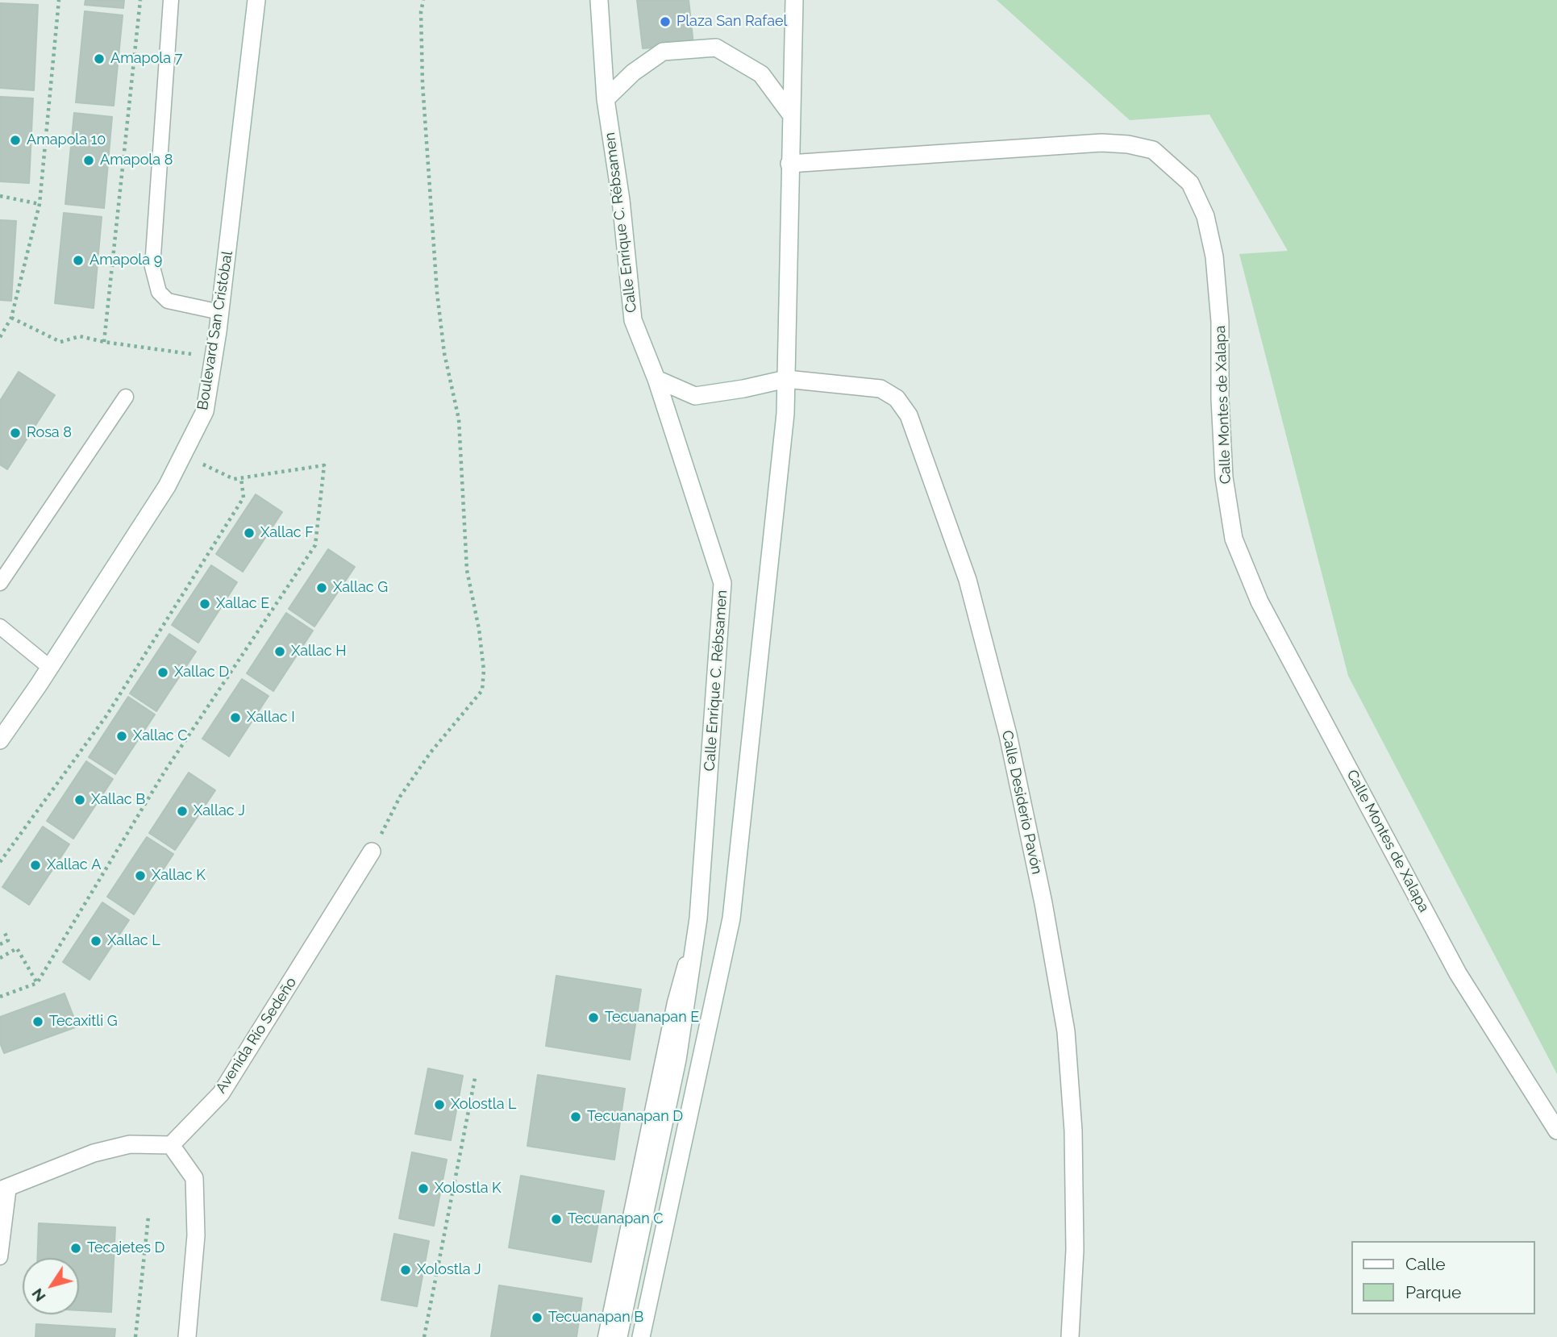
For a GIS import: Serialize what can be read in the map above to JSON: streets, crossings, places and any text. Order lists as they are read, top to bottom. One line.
{"streets":{"street":["Calle Enrique C. Rébsamen","Boulevard San Cristóbal","Calle Montes de Xalapa","Calle Desiderio Pavón","Avenida Río Sedeño"]},"crossings":[["Calle Enrique C. Rébsamen","Calle Desiderio Pavón"]],"places":["Plaza San Rafael","Amapola 7","Amapola 10","Amapola 8","Amapola 9","Rosa 8","Xallac F","Xallac G","Xallac E","Xallac H","Xallac D","Xallac I","Xallac C","Xallac B","Xallac J","Xallac A","Xallac K","Xallac L","Tecuanapan E","Tecaxitli G","Xolostla L","Tecuanapan D","Xolostla K","Tecuanapan C","Tecajetes D","Xolostla J","Tecuanapan B"],"legend":["Calle","Parque"],"north":"bottom left"}
